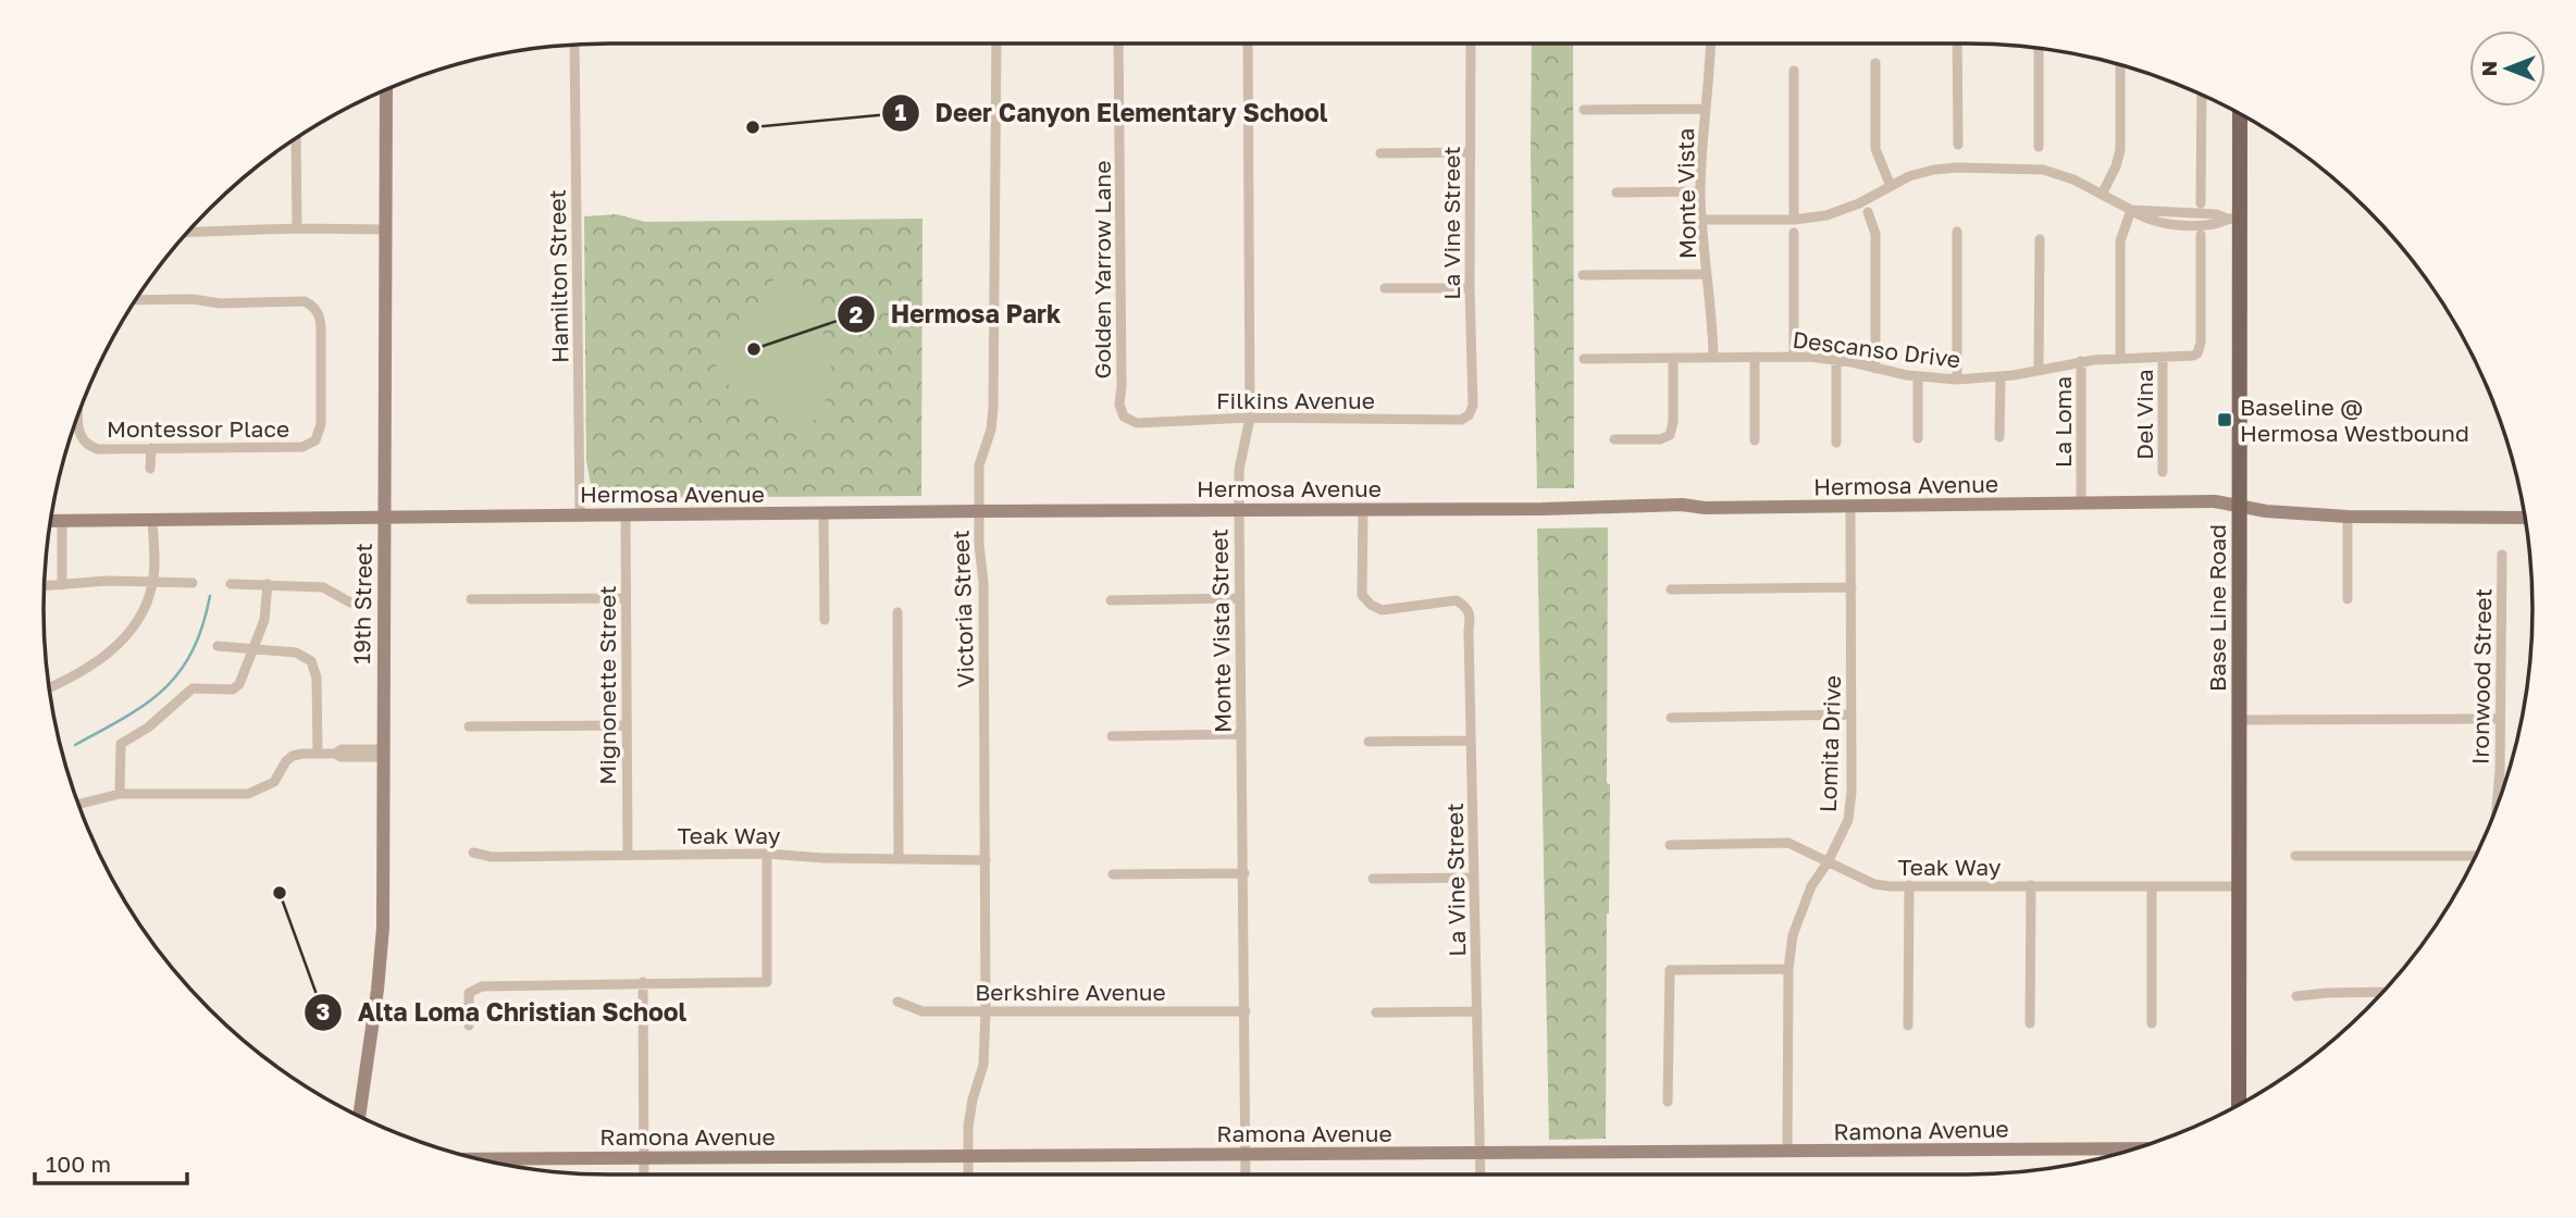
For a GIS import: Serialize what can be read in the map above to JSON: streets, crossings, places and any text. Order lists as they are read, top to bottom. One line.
{"streets":{"main road":["Base Line Road"],"street":["Monte Vista","La Vine Street","Golden Yarrow Lane","Hamilton Street","Descanso Drive","Filkins Avenue","Del Vina","La Loma","Montessor Place","Hermosa Avenue","19th Street","Victoria Street","Monte Vista Street","Ironwood Street","Mignonette Street","Lomita Drive","Teak Way","Berkshire Avenue","Ramona Avenue"]},"crossings":[["Monte Vista","Descanso Drive"],["La Vine Street","Filkins Avenue"],["La Vine Street","Hermosa Avenue"],["La Vine Street","Ramona Avenue"],["Golden Yarrow Lane","Filkins Avenue"],["Hamilton Street","Hermosa Avenue"],["Descanso Drive","Del Vina"],["Descanso Drive","La Loma"],["Filkins Avenue","Monte Vista Street"],["La Loma","Hermosa Avenue"],["Hermosa Avenue","19th Street"],["Hermosa Avenue","Base Line Road"],["Hermosa Avenue","Victoria Street"],["Hermosa Avenue","Monte Vista Street"],["Hermosa Avenue","Mignonette Street"],["Hermosa Avenue","Lomita Drive"],["Base Line Road","Teak Way"],["Victoria Street","Teak Way"],["Victoria Street","Berkshire Avenue"],["Victoria Street","Ramona Avenue"],["Monte Vista Street","Berkshire Avenue"],["Monte Vista Street","Ramona Avenue"],["Mignonette Street","Teak Way"],["Lomita Drive","Teak Way"],["Lomita Drive","Ramona Avenue"]],"places":{"other":["Deer Canyon Elementary School","Hermosa Park","Alta Loma Christian School"],"transit":["Baseline @ Hermosa Westbound"]},"scale_bar":"100 m","north":"left"}
